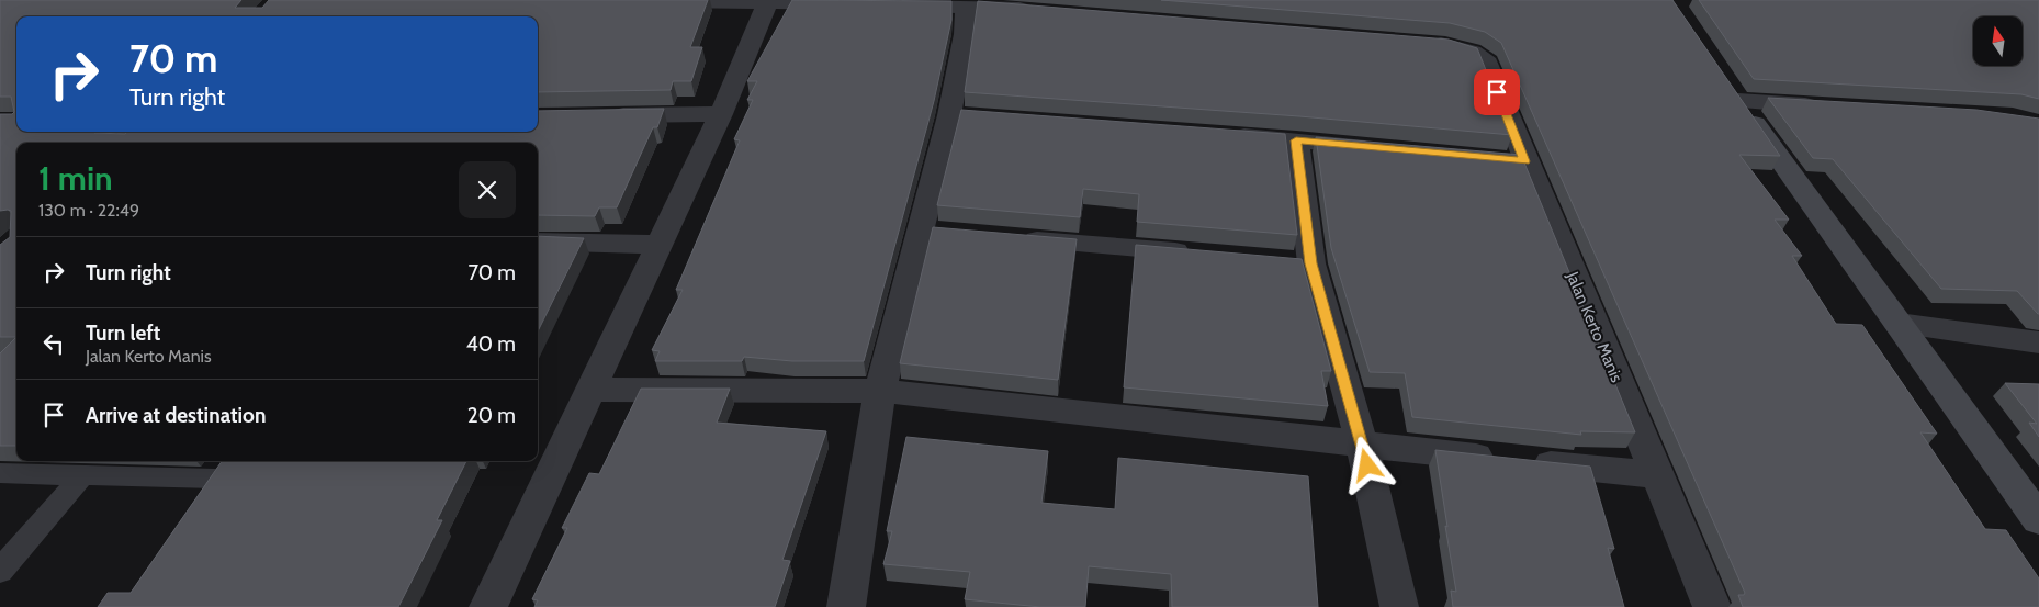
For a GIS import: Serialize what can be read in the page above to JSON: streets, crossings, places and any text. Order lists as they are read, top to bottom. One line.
{"streets":{"street":["Jalan Kerto Manis"]},"north":"top","page":{"turn":["70 m","Turn right"],"heading":["1 min","130 m · 22:49"],"list":[{"name":"Turn right","value":"70 m"},{"name":"Turn left","note":"Jalan Kerto Manis","value":"40 m"},{"name":"Arrive at destination","value":"20 m"}]}}
